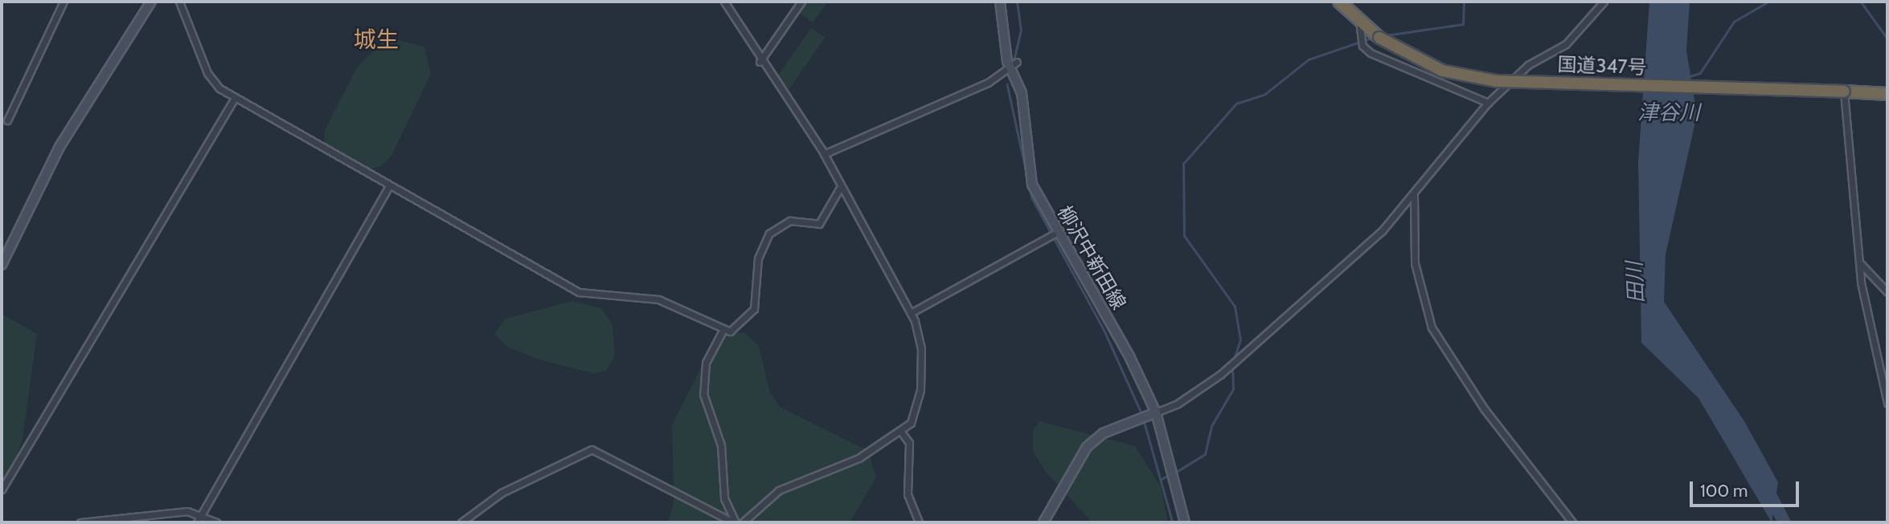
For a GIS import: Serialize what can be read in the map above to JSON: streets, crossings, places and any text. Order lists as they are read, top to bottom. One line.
{"streets":{"highway":["国道347号"],"main road":["柳沢中新田線"]},"districts":["城生"],"water":["津谷川","田川"],"scale_bar":"100 m"}
